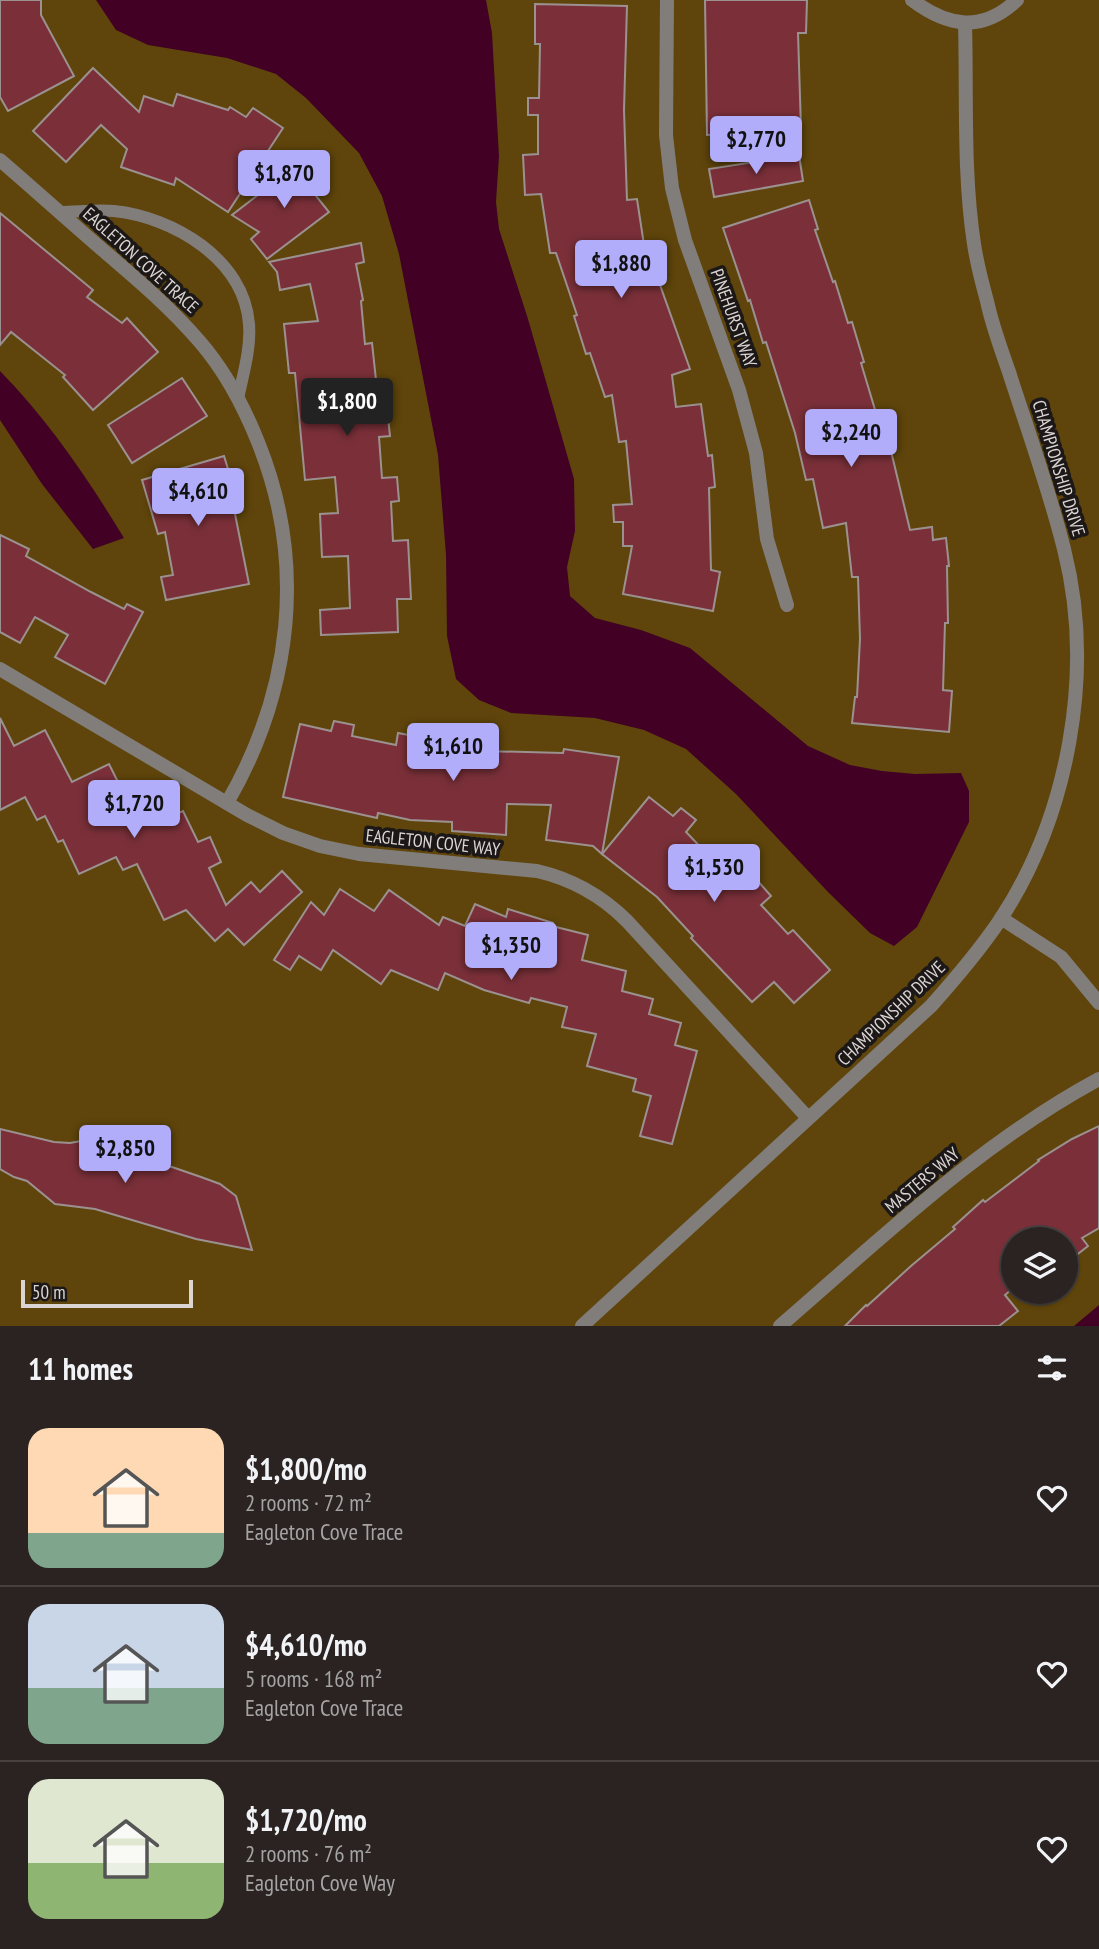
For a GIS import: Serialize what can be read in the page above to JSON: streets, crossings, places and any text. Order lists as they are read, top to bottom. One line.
{"streets":{"street":["EAGLETON COVE TRACE","PINEHURST WAY","CHAMPIONSHIP DRIVE","EAGLETON COVE WAY","MASTERS WAY"]},"crossings":[["EAGLETON COVE TRACE","EAGLETON COVE WAY"],["CHAMPIONSHIP DRIVE","EAGLETON COVE WAY"]],"scale_bar":"50 m","page":{"price":["$2,770","$1,870","$1,880","$1,800","$2,240","$4,610","$1,610","$1,720","$1,530","$1,350","$2,850"],"scale":"50 m","heading":"11 homes","list":[{"name":"$1,800/mo","note":"2 rooms · 72 m² · Eagleton Cove Trace"},{"name":"$4,610/mo","note":"5 rooms · 168 m² · Eagleton Cove Trace"},{"name":"$1,720/mo","note":"2 rooms · 76 m² · Eagleton Cove Way"}]}}
